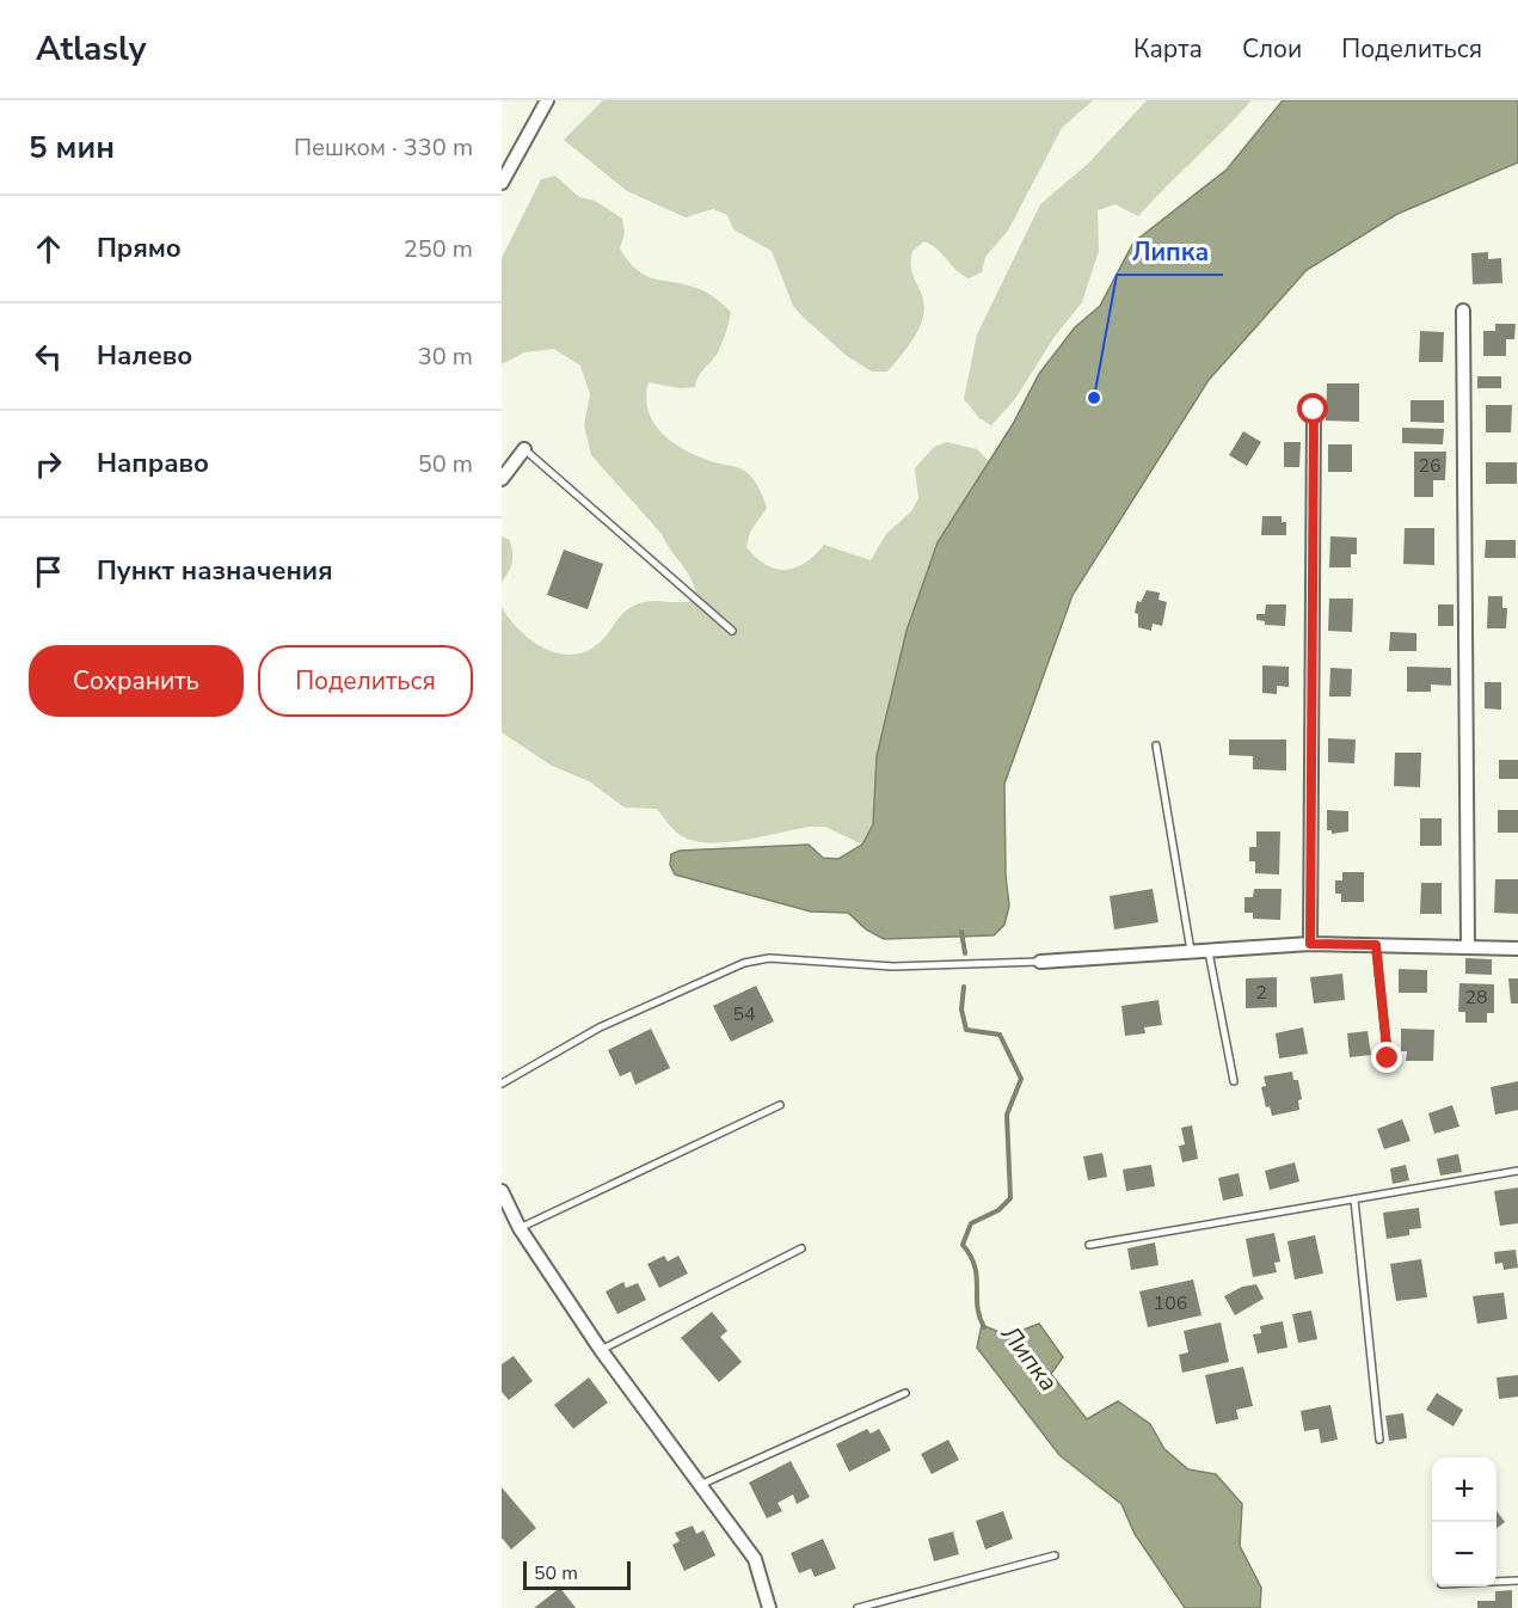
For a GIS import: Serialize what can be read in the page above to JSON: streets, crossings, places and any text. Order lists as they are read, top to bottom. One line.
{"water":["Липка"],"places":["Липка"],"house_numbers":["26","2","28","54","106"],"scale_bar":"50 m","page":{"header":"Atlasly","nav":["Карта","Слои","Поделиться"],"heading":["5 мин","Пешком · 330 m"],"list":[["Прямо","250 m"],["Налево","30 m"],["Направо","50 m"],"Пункт назначения"],"buttons":["Сохранить","Поделиться"],"map_buttons":["+","−"],"scale":"50 m"}}
